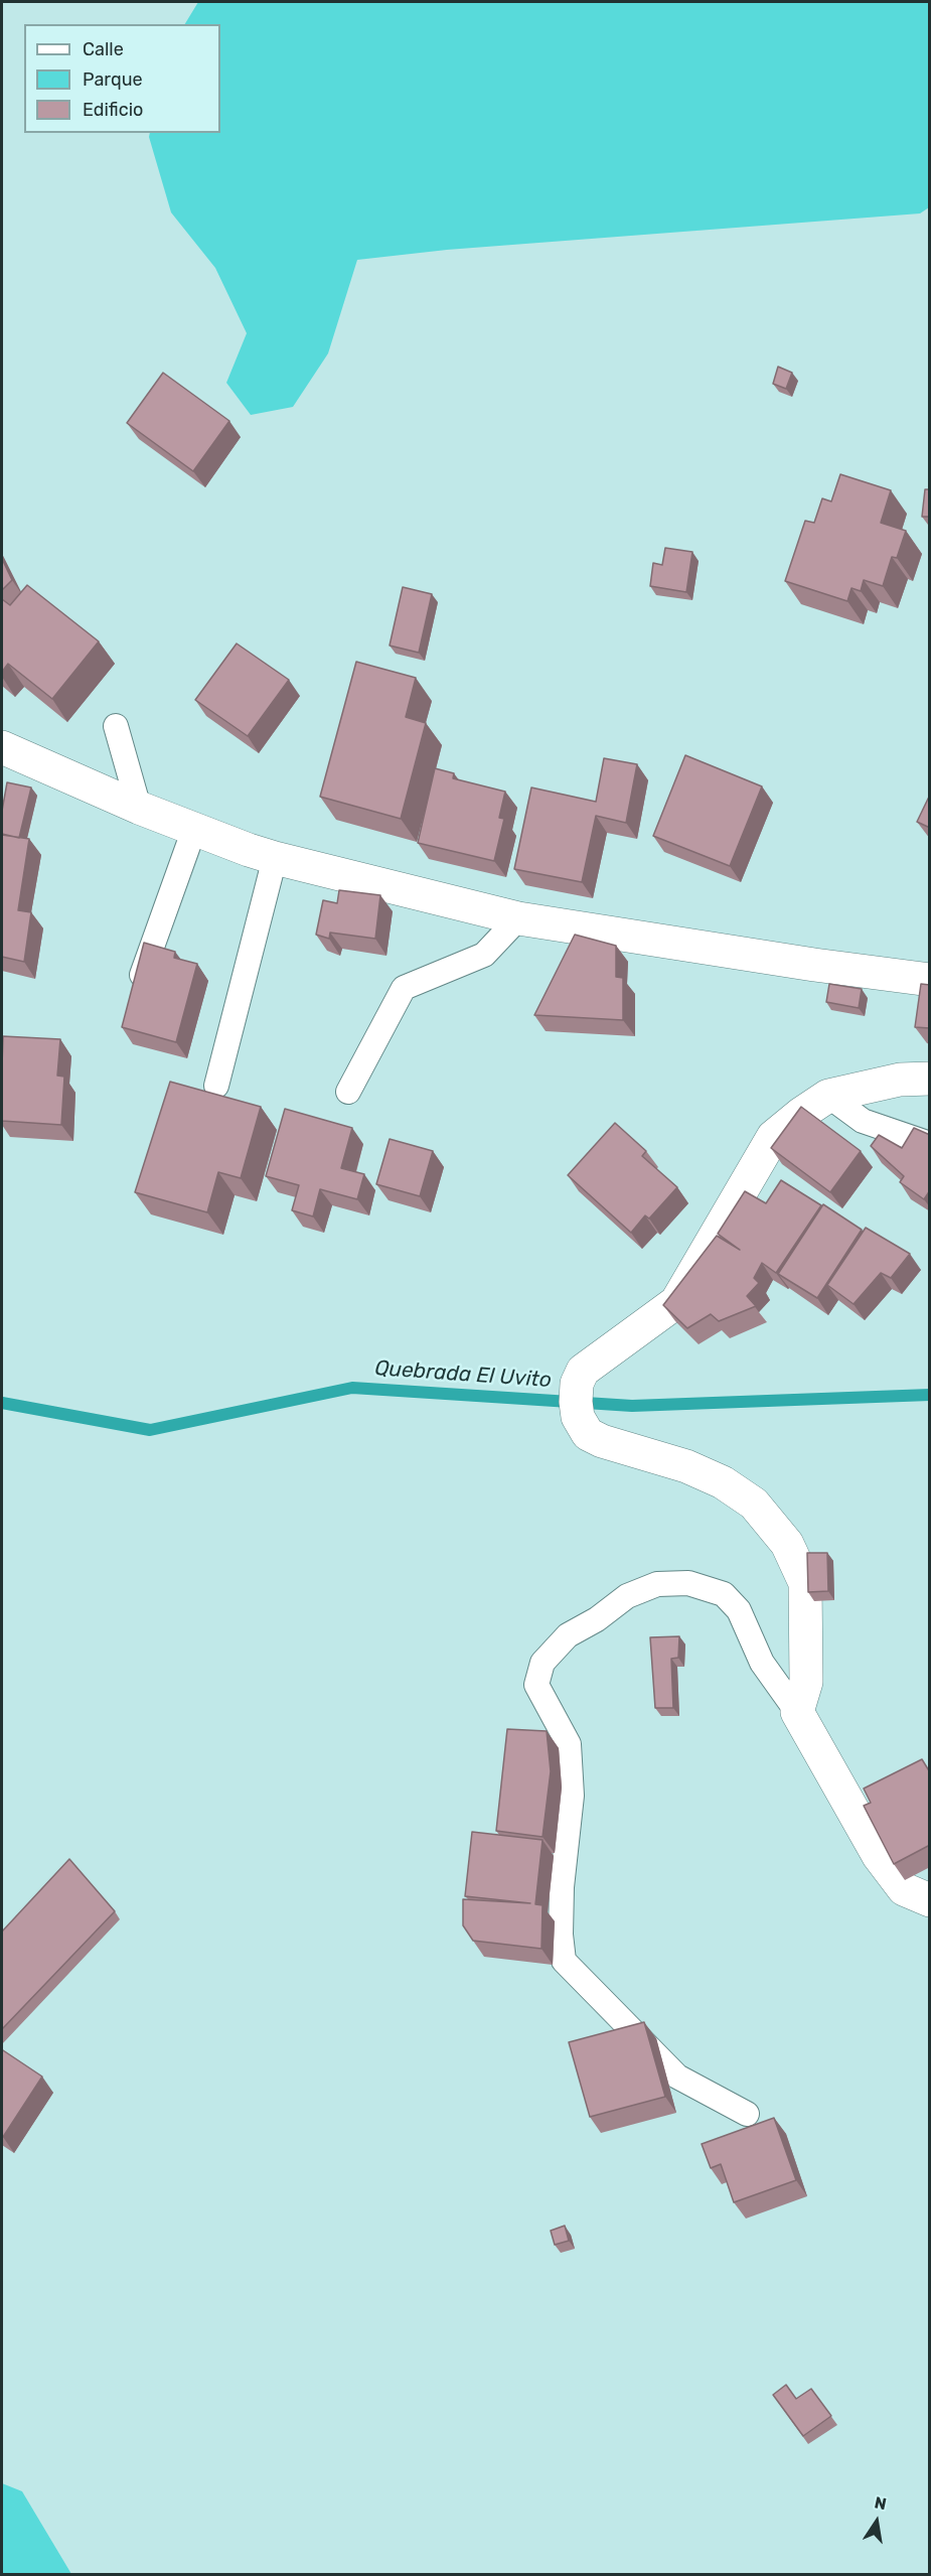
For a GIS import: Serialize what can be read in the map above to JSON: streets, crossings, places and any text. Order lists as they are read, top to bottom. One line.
{"water":["Quebrada El Uvito"],"legend":["Calle","Parque","Edificio"],"north":"top"}
